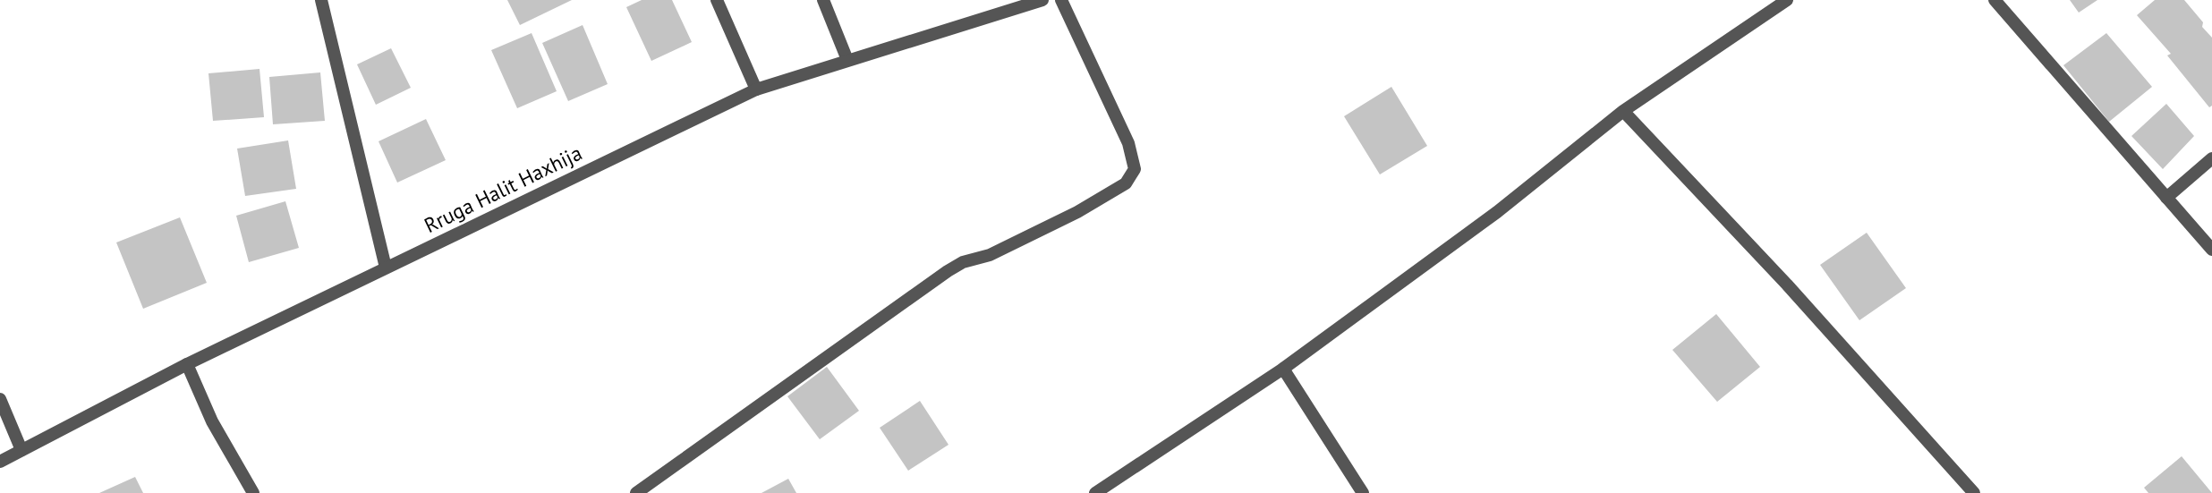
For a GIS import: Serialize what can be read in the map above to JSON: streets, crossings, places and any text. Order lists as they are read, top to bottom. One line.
{"streets":{"street":["Rruga Halit Haxhija"]}}
